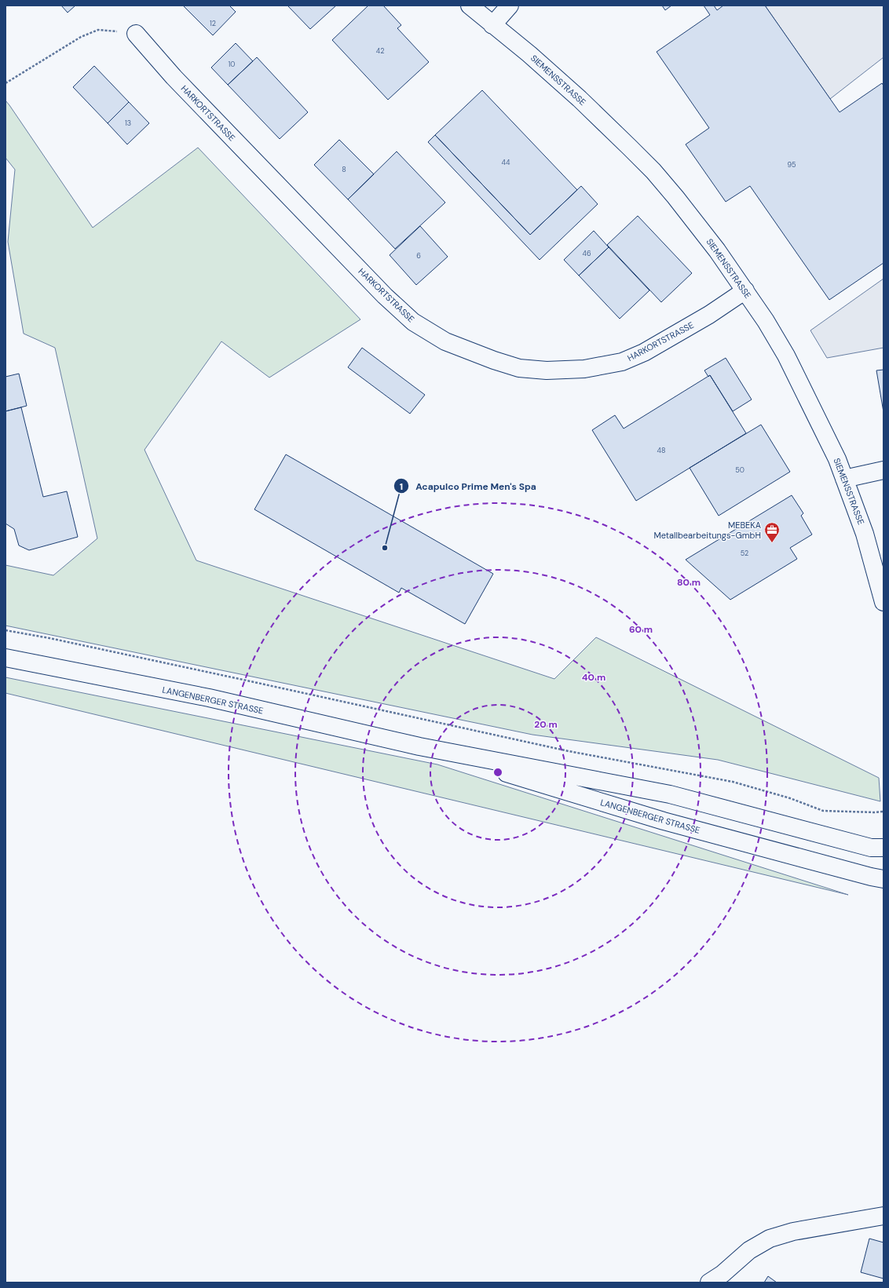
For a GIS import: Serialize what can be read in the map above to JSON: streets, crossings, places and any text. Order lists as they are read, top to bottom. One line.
{"streets":{"street":["SIEMENSSTRASSE","HARKORTSTRASSE","LANGENBERGER STRASSE"]},"crossings":[["SIEMENSSTRASSE","HARKORTSTRASSE"]],"places":{"office":["MEBEKA Metallbearbeitungs-GmbH"],"other":["Acapulco Prime Men's Spa"]},"house_numbers":["12","42","10","13","44","95","8","46","6","48","50","52"],"rings":["80 m","60 m","40 m","20 m"]}
